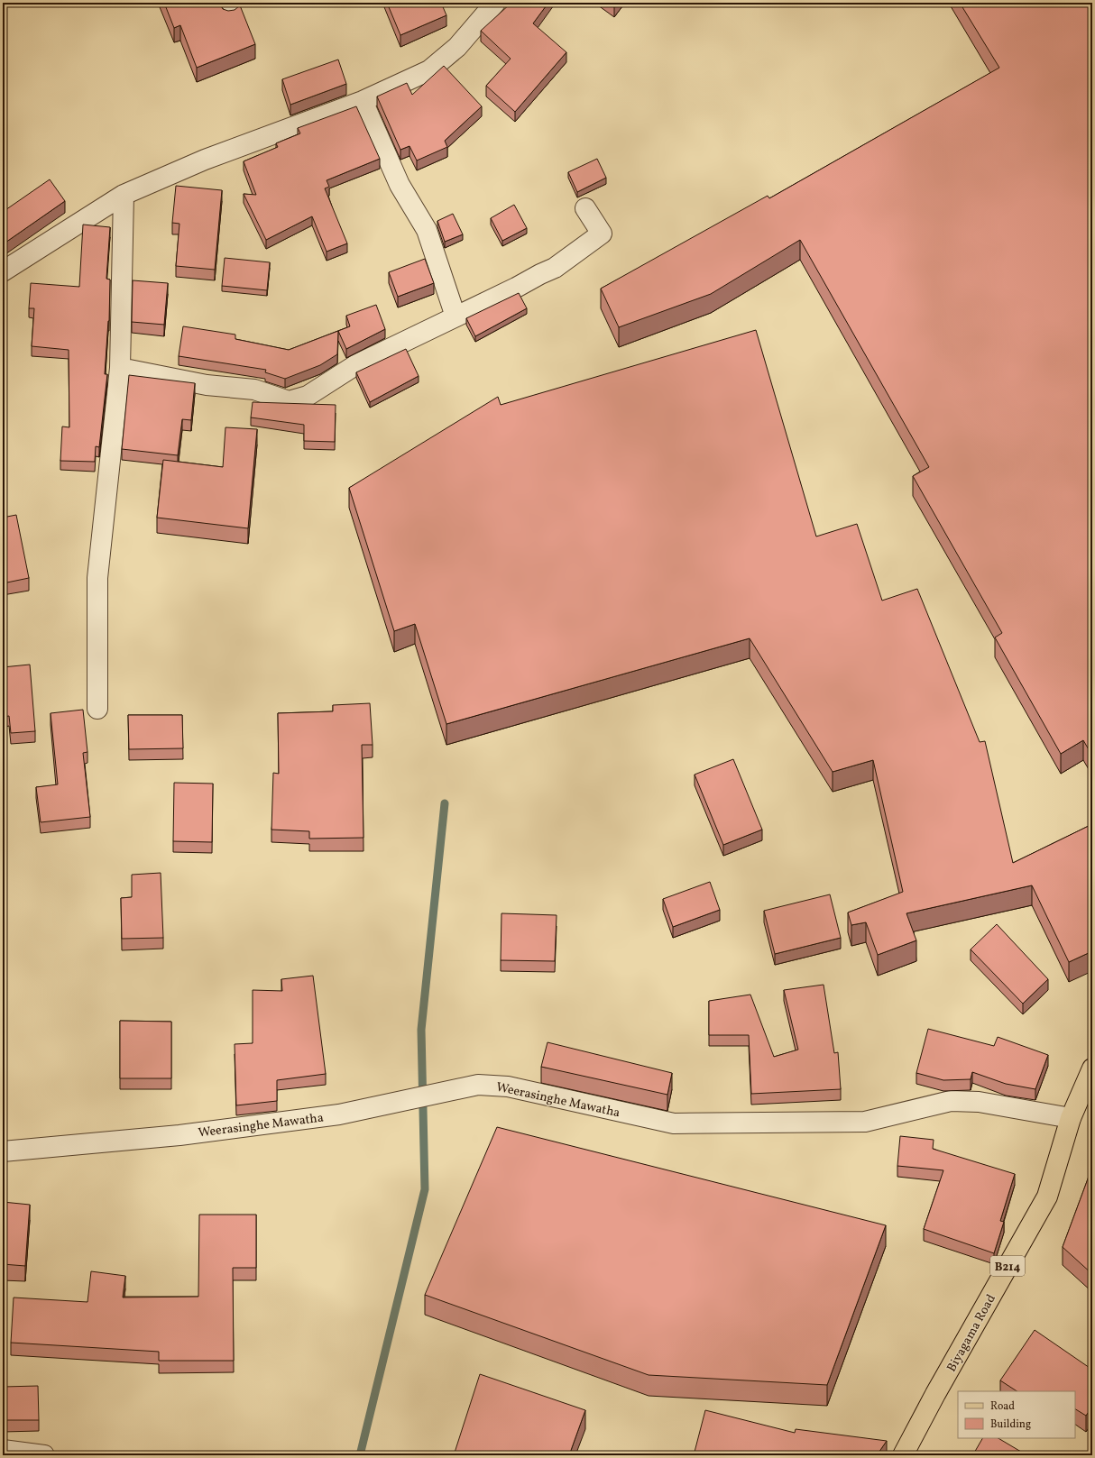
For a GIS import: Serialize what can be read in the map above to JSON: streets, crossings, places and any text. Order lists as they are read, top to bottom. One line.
{"streets":{"main road":["B214","Biyagama Road"],"street":["Weerasinghe Mawatha"]},"crossings":[["Weerasinghe Mawatha","Biyagama Road"]],"legend":["Road","Building"]}
